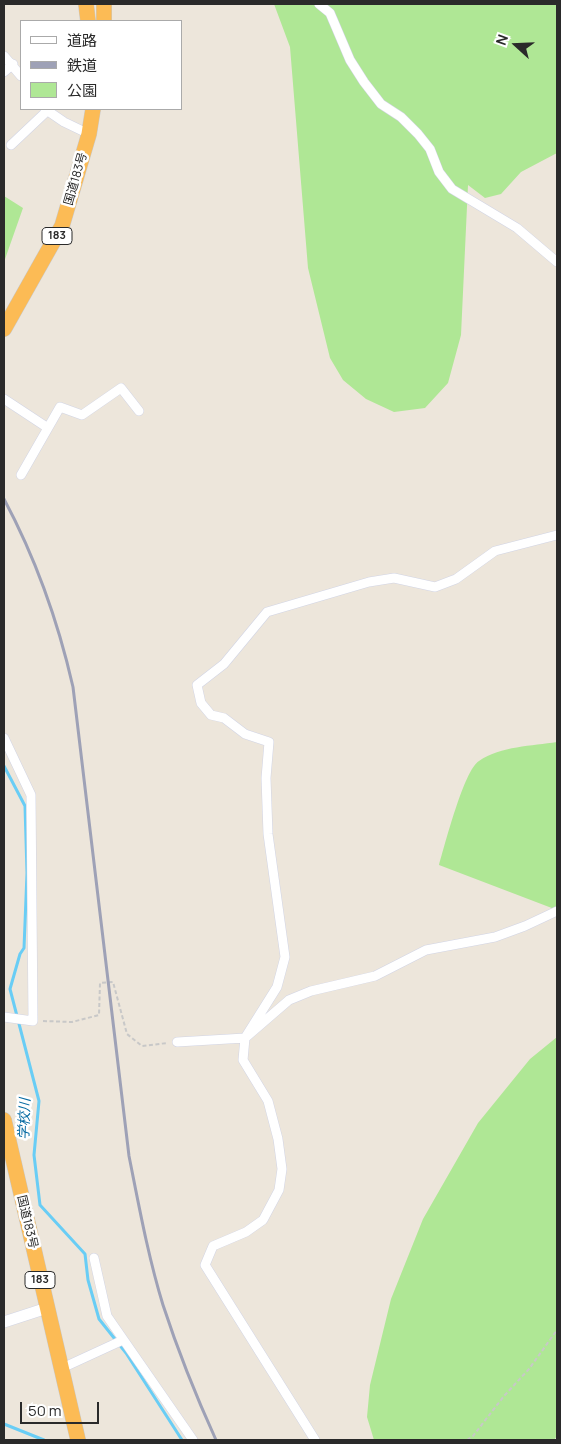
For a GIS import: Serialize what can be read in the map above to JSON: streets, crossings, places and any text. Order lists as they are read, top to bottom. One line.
{"streets":{"highway":["国道183号","183"]},"water":["学校川"],"legend":["道路","鉄道","公園"],"scale_bar":"50 m","north":"left"}
